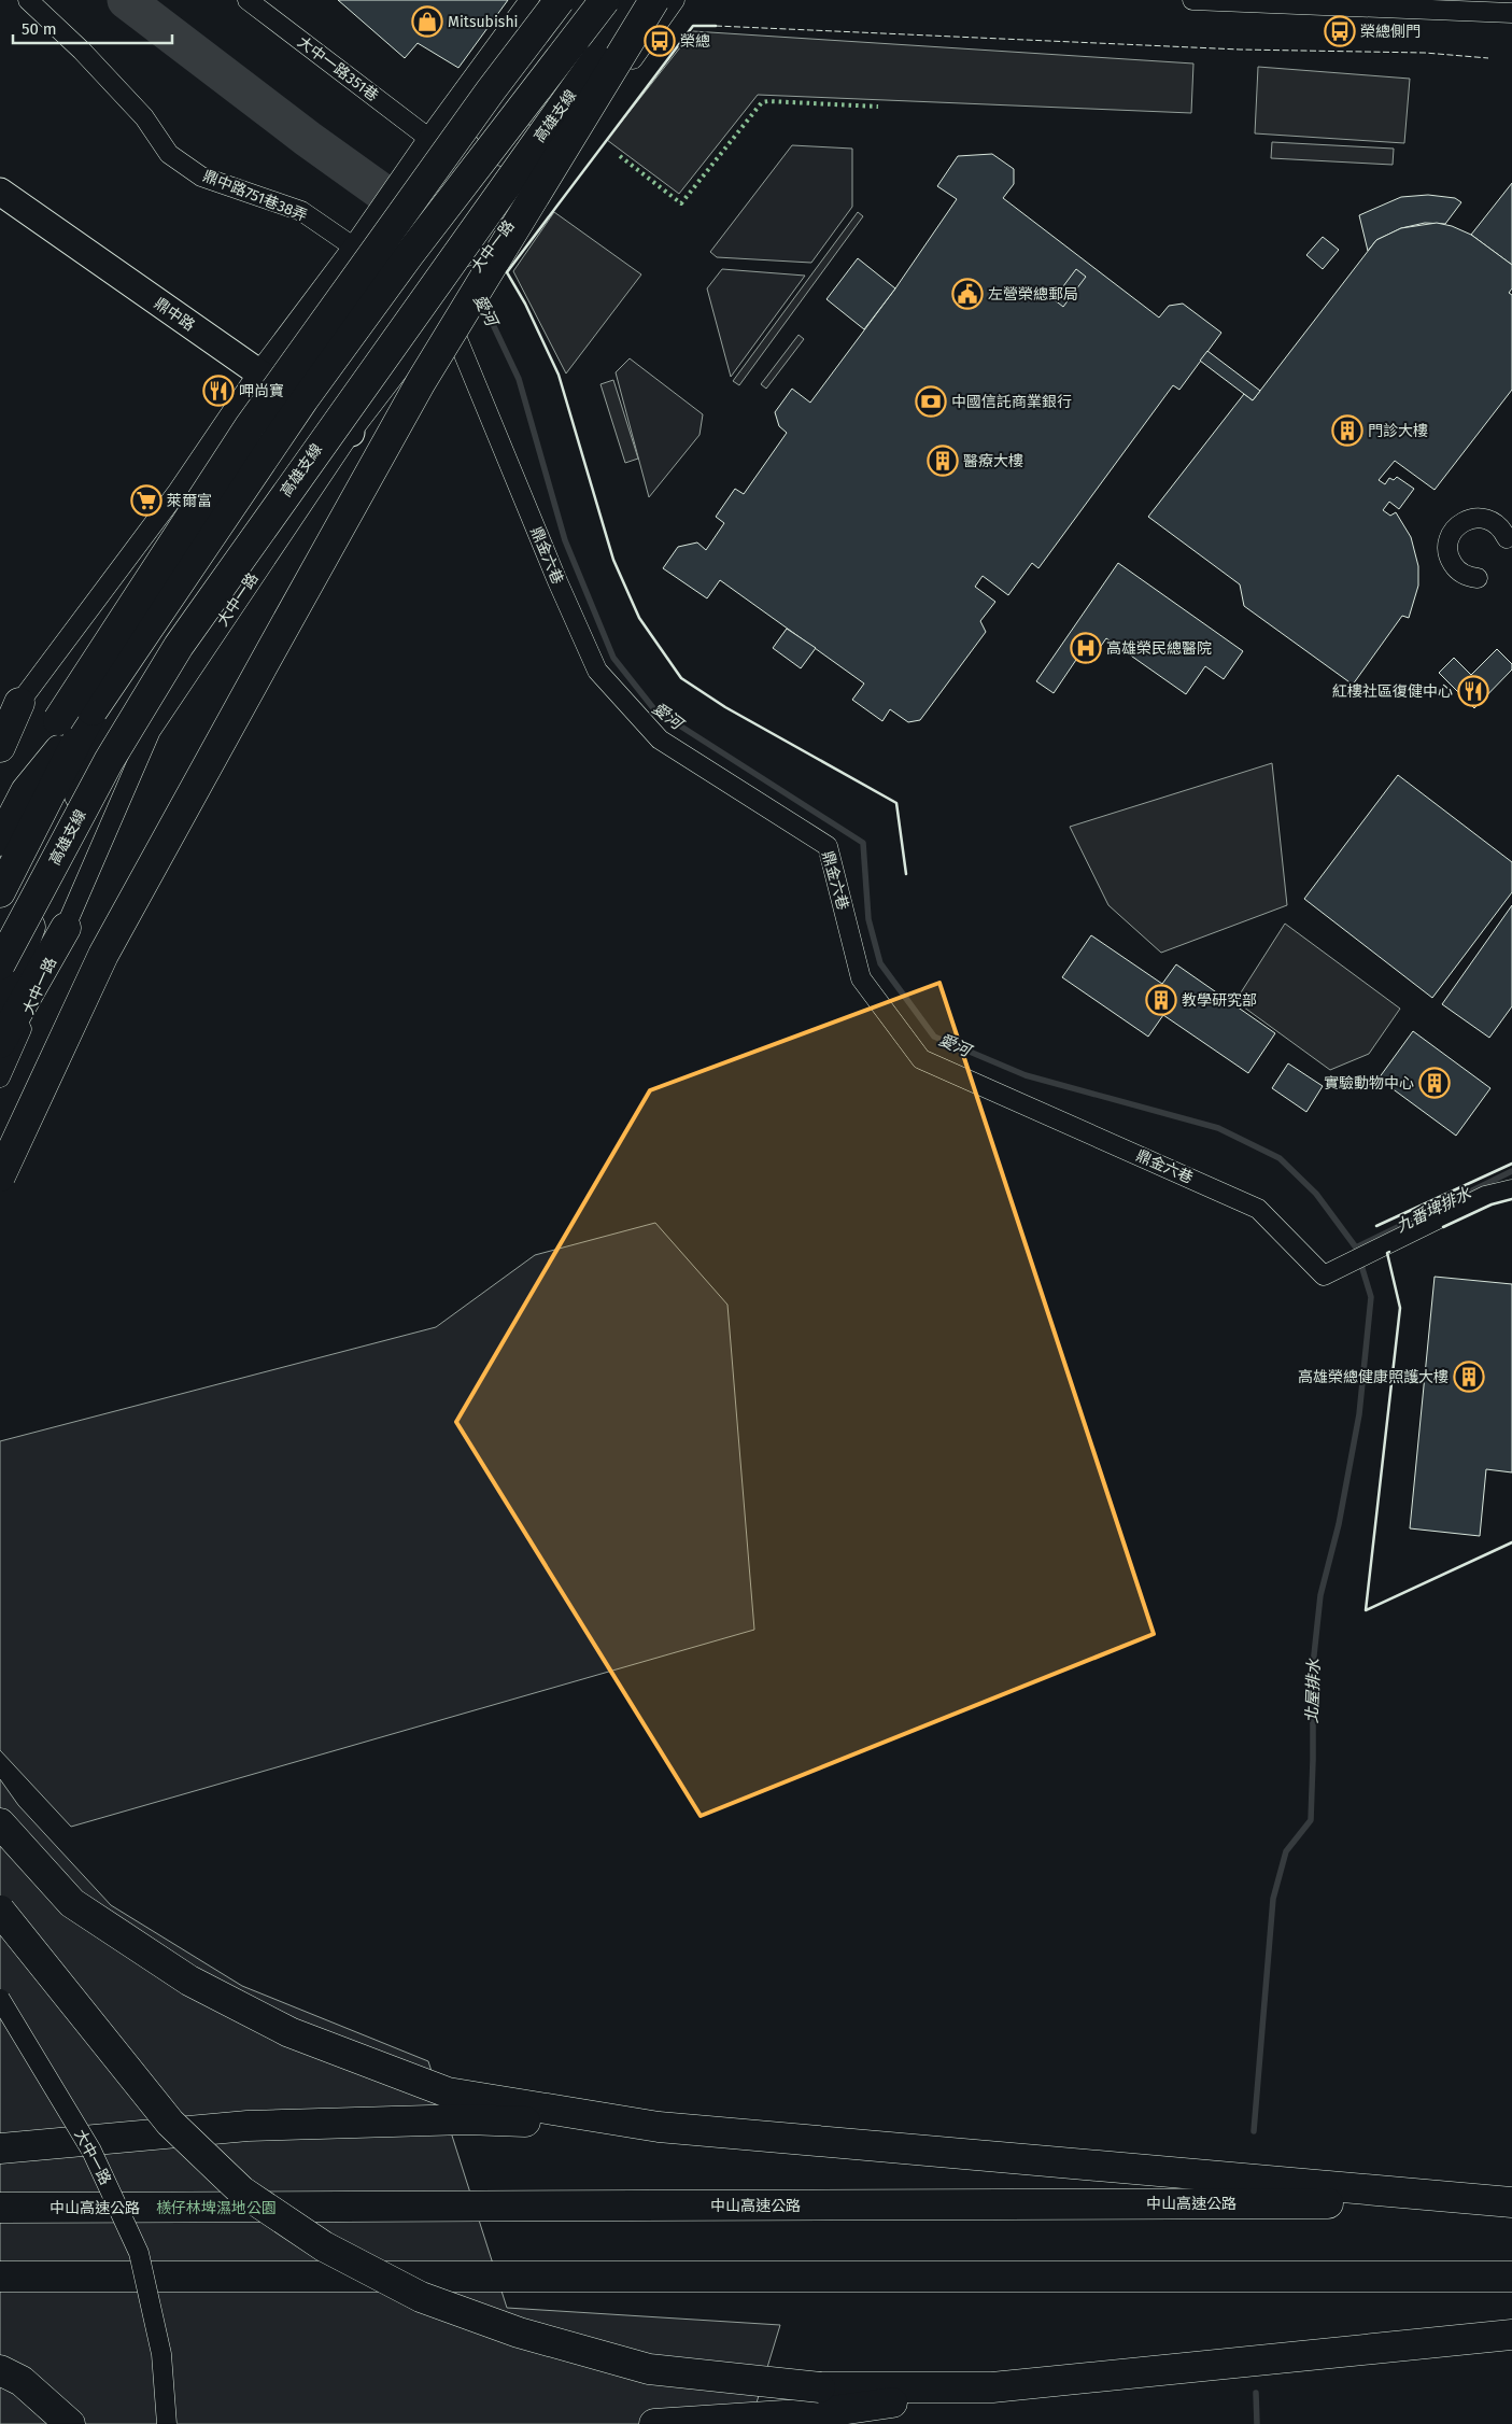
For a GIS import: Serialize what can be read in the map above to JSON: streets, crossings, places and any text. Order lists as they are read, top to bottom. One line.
{"streets":{"highway":["高雄支線","中山高速公路"],"street":["大中一路351巷","鼎中路751巷38弄","大中一路","鼎中路","鼎金六巷"]},"crossings":[["大中一路","鼎中路"],["大中一路","鼎金六巷"]],"water":["愛河","九番埤排水","北屋排水"],"parks":["檨仔林埤濕地公園"],"places":{"shop":["Mitsubishi"],"bus stop":["榮總側門","榮總"],"public building":["左營榮總郵局"],"restaurant":["呷尚寶","紅樓社區復健中心"],"bank":["中國信託商業銀行"],"building":["門診大樓","醫療大樓","教學研究部","實驗動物中心","高雄榮總健康照護大樓"],"supermarket":["萊爾富"],"hospital":["高雄榮民總醫院"]},"scale_bar":"50 m"}
